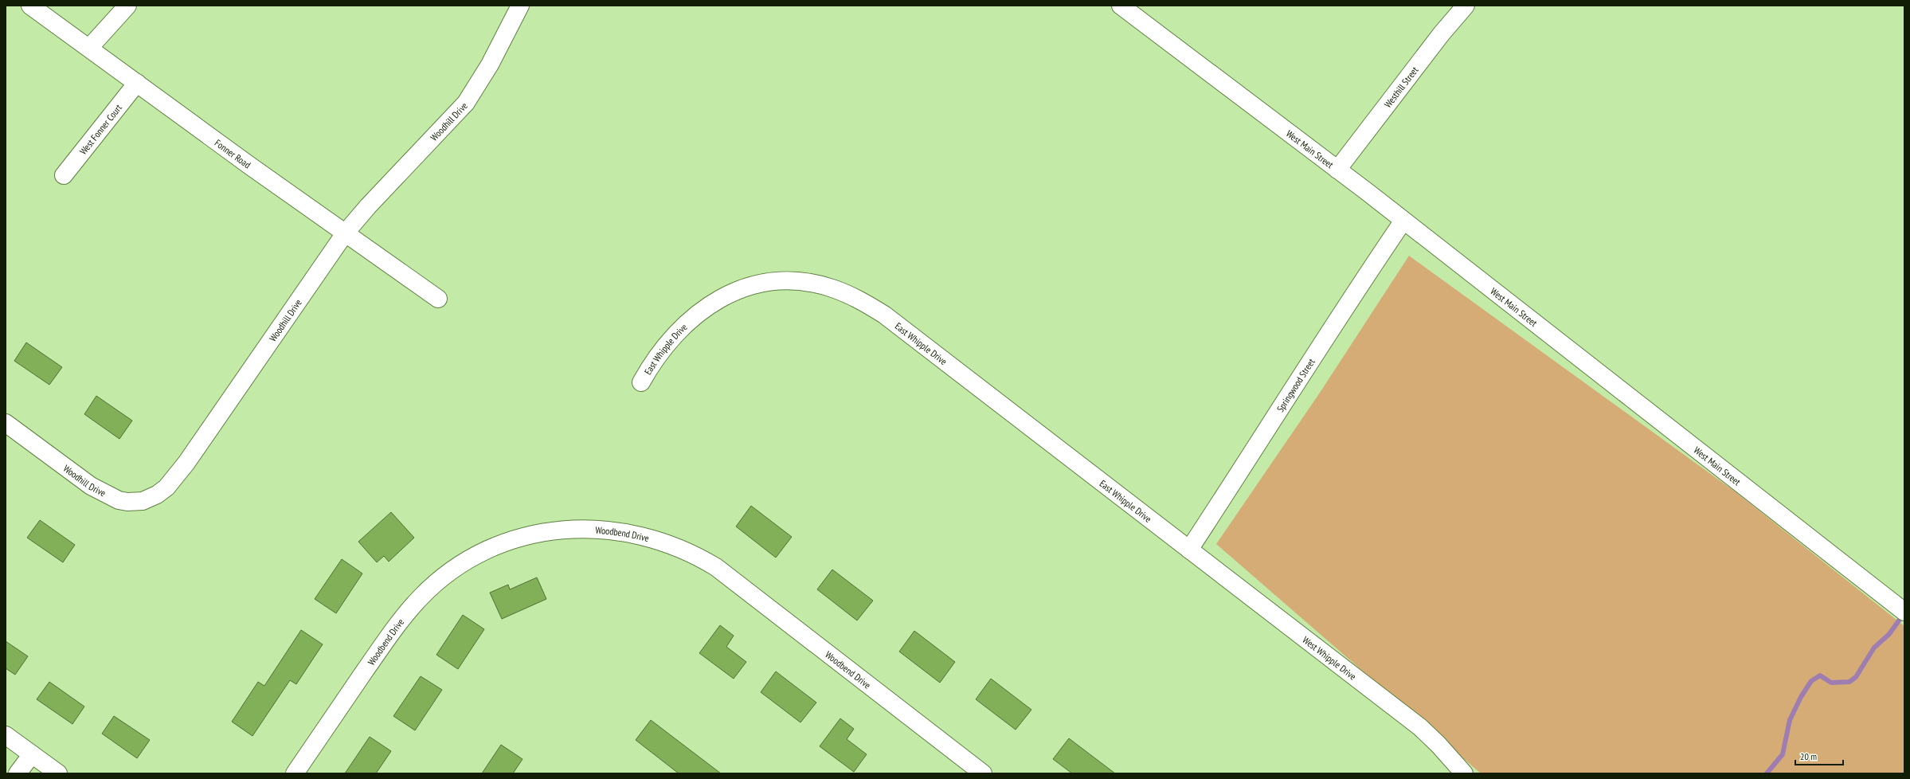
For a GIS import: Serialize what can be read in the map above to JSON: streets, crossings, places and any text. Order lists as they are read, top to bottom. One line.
{"streets":{"street":["Westhill Street","Woodhill Drive","West Fonner Court","West Main Street","Fonner Road","East Whipple Drive","Springwood Street","Woodbend Drive","West Whipple Drive"]},"crossings":[["Westhill Street","West Main Street"],["Woodhill Drive","Fonner Road"],["West Fonner Court","Fonner Road"],["West Main Street","Springwood Street"],["East Whipple Drive","Springwood Street"],["East Whipple Drive","West Whipple Drive"],["Springwood Street","West Whipple Drive"]],"scale_bar":"20 m"}
